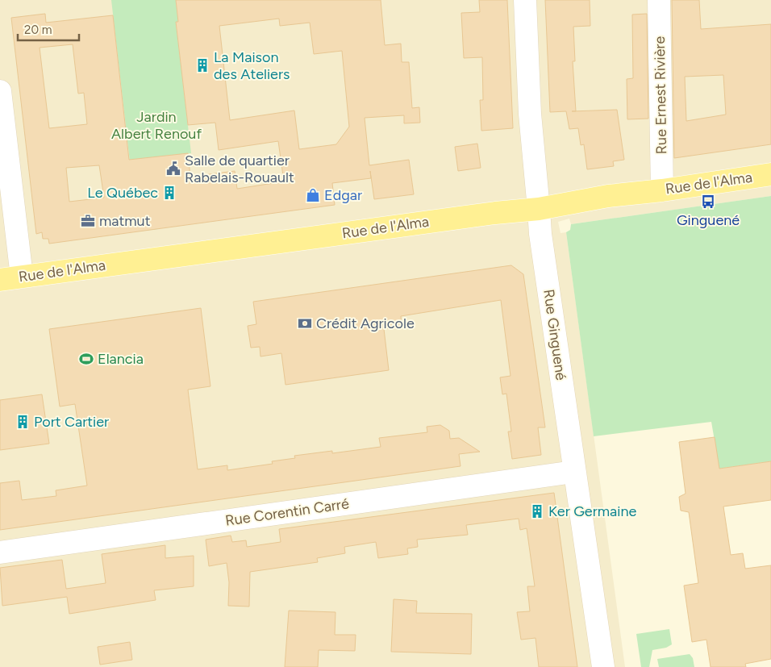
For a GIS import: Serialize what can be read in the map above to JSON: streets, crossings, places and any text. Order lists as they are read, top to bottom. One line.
{"streets":{"main road":["Rue de l'Alma"],"street":["Rue Ernest Rivière","Rue Ginguené","Rue Corentin Carré"]},"crossings":[["Rue Ernest Rivière","Rue de l'Alma"],["Rue de l'Alma","Rue Ginguené"],["Rue Ginguené","Rue Corentin Carré"]],"parks":["Jardin Albert Renouf"],"places":{"building":["La Maison des Ateliers","Le Québec","Port Cartier","Ker Germaine"],"public building":["Salle de quartier Rabelais-Rouault"],"shop":["Edgar"],"bus stop":["Ginguené"],"office":["matmut"],"bank":["Crédit Agricole"],"sports":["Elancia"]},"scale_bar":"20 m"}
